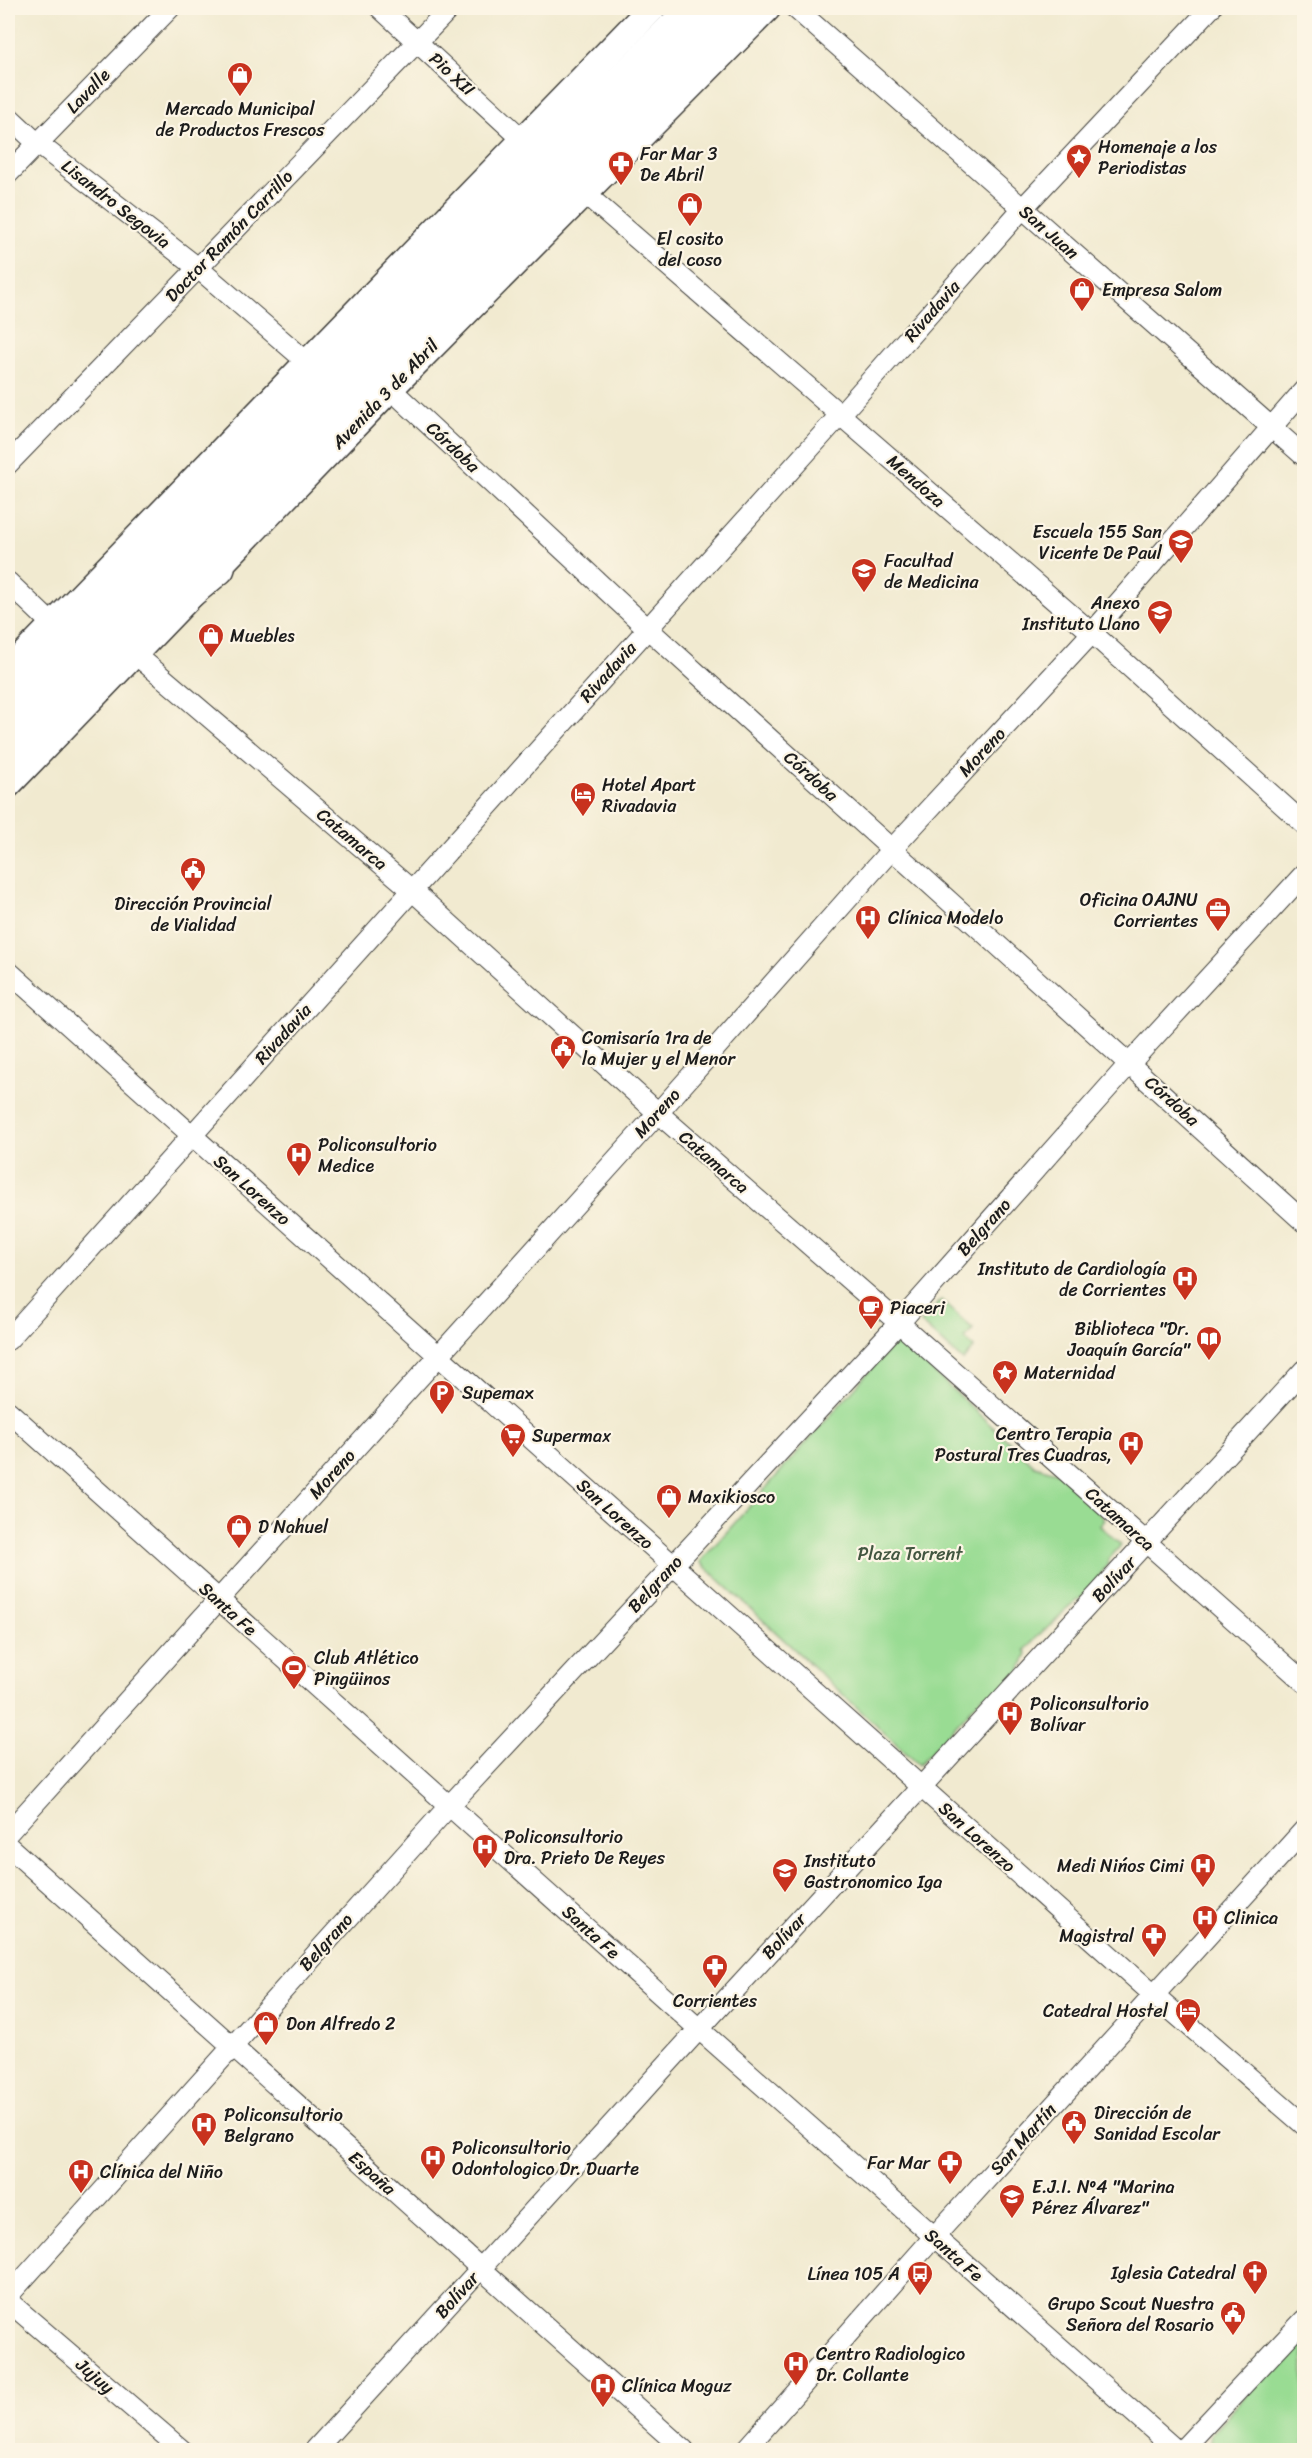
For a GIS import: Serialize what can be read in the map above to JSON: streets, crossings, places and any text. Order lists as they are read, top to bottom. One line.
{"streets":{"highway":["Avenida 3 de Abril"],"street":["Pio XII","Lavalle","Lisandro Segovia","San Juan","Doctor Ramón Carrillo","Rivadavia","Córdoba","Mendoza","Moreno","Catamarca","San Lorenzo","Belgrano","Bolívar","Santa Fe","San Martín","España","Jujuy"]},"crossings":[["Pio XII","Doctor Ramón Carrillo"],["Pio XII","Avenida 3 de Abril"],["Pio XII","Mendoza"],["Lavalle","Lisandro Segovia"],["Lisandro Segovia","Doctor Ramón Carrillo"],["Lisandro Segovia","Avenida 3 de Abril"],["San Juan","Rivadavia"],["San Juan","Moreno"],["Rivadavia","Córdoba"],["Rivadavia","Mendoza"],["Rivadavia","Catamarca"],["Rivadavia","San Lorenzo"],["Avenida 3 de Abril","Córdoba"],["Avenida 3 de Abril","Mendoza"],["Avenida 3 de Abril","Catamarca"],["Córdoba","Moreno"],["Córdoba","Belgrano"],["Mendoza","Moreno"],["Moreno","Catamarca"],["Moreno","San Lorenzo"],["Moreno","Santa Fe"],["Catamarca","Belgrano"],["Catamarca","Bolívar"],["San Lorenzo","Belgrano"],["San Lorenzo","Bolívar"],["San Lorenzo","San Martín"],["Belgrano","Santa Fe"],["Belgrano","España"],["Bolívar","Santa Fe"],["Bolívar","España"],["Santa Fe","San Martín"]],"parks":["Plaza Torrent"],"places":{"shop":["Mercado Municipal de Productos Frescos","El cosito del coso","Empresa Salom","Muebles","Maxikiosco","D Nahuel","Don Alfredo 2"],"place":["Homenaje a los Periodistas","Maternidad"],"pharmacy":["Far Mar 3 De Abril","Magistral","Corrientes","Far Mar"],"school or university":["Escuela 155 San Vicente De Paul","Facultad de Medicina","Anexo Instituto Llano","Instituto Gastronomico Iga","E.J.I. Nº4 \"Marina Pérez Álvarez\""],"hotel":["Hotel Apart Rivadavia","Catedral Hostel"],"public building":["Dirección Provincial de Vialidad","Comisaría 1ra de la Mujer y el Menor","Dirección de Sanidad Escolar","Grupo Scout Nuestra Señora del Rosario"],"office":["Oficina OAJNU Corrientes"],"hospital":["Clínica Modelo","Policonsultorio Medice","Instituto de Cardiología de Corrientes","Centro Terapia Postural Tres Cuadras,","Policonsultorio Bolívar","Policonsultorio Dra. Prieto De Reyes","Medi Nińos Cimi","Clinica","Policonsultorio Belgrano","Policonsultorio Odontologico Dr. Duarte","Clínica del Niño","Centro Radiologico Dr. Collante","Clínica Moguz"],"cafe":["Piaceri"],"library":["Biblioteca \"Dr. Joaquín García\""],"parking":["Supemax"],"supermarket":["Supermax"],"sports":["Club Atlético Pingüinos"],"church":["Iglesia Catedral"],"bus stop":["Línea 105 A"]}}
